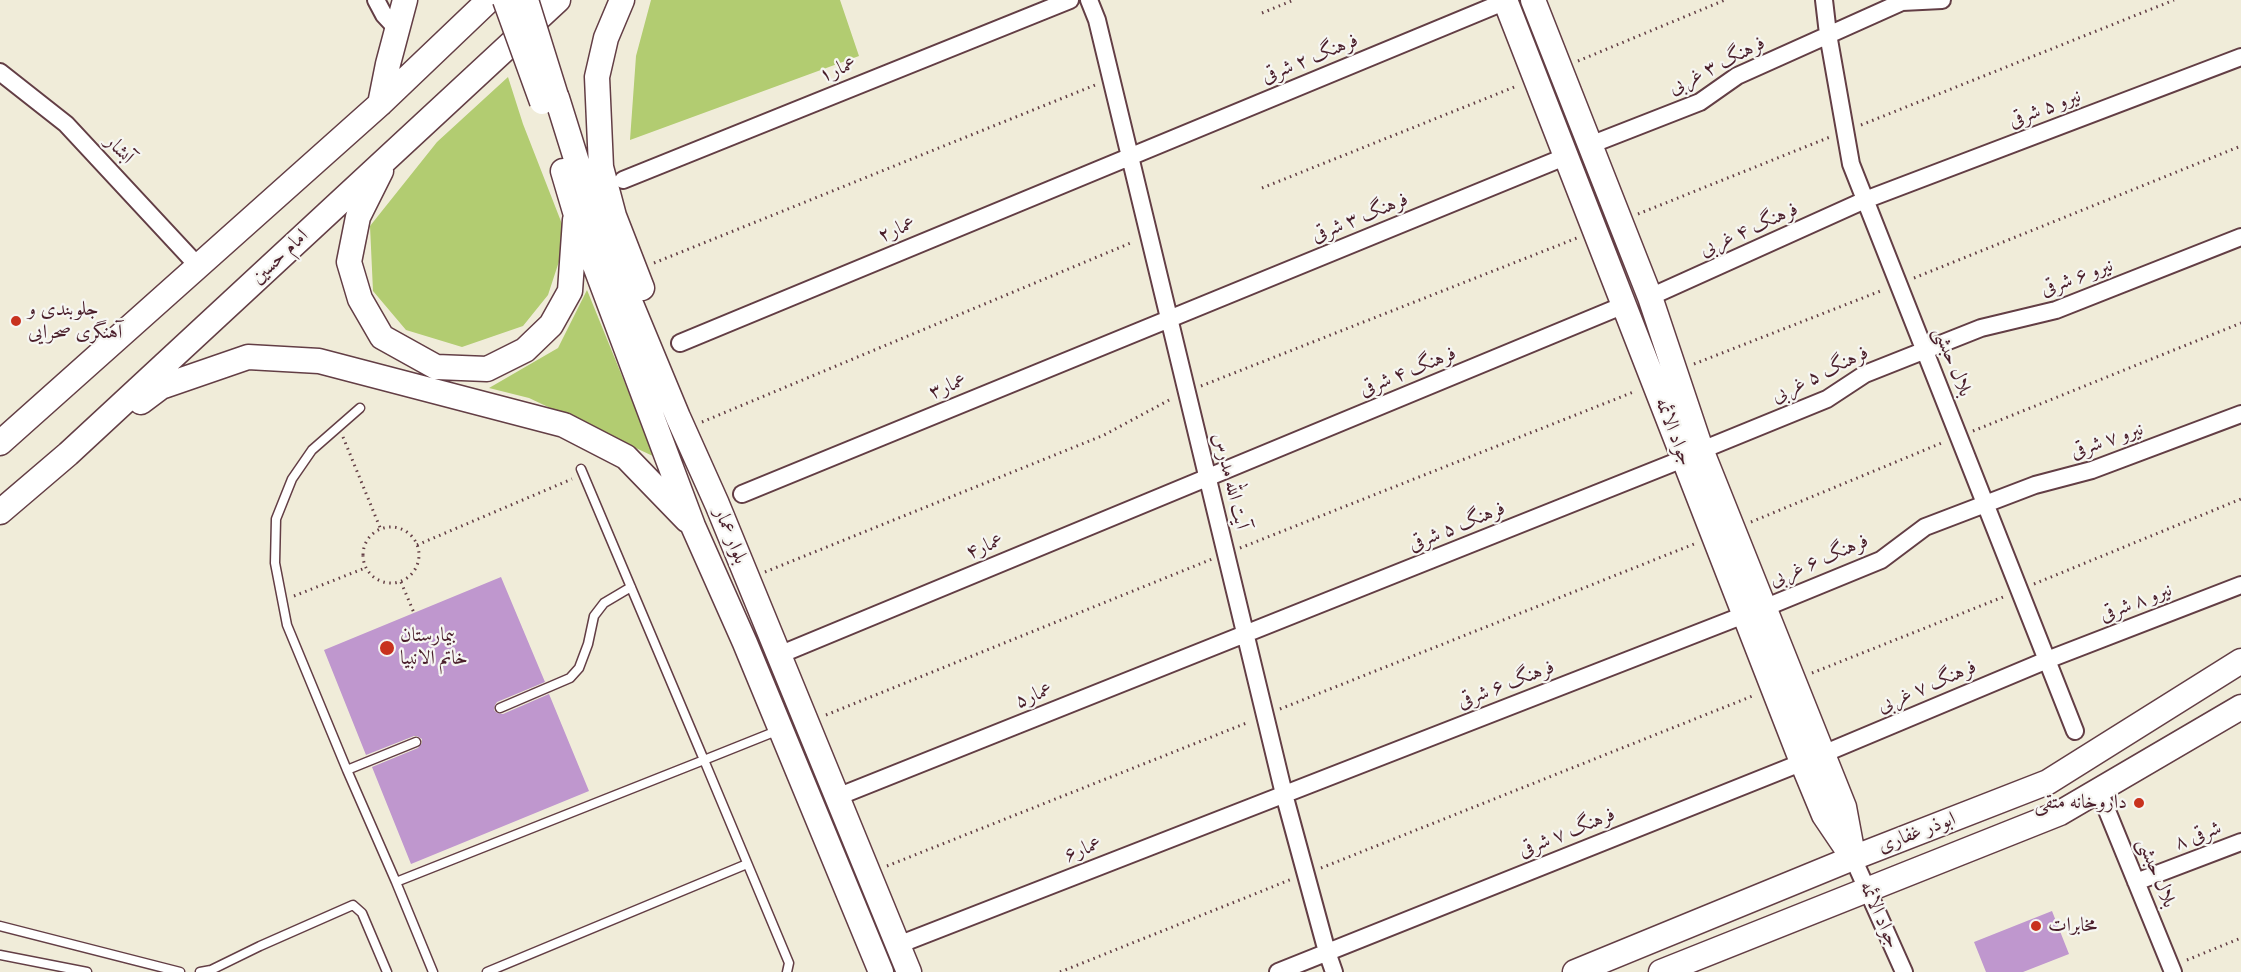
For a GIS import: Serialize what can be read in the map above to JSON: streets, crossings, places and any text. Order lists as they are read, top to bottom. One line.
{"streets":{"main road":["امام حسین","جواد الائمه","بلوار عمار","ابوذر غفاری"],"street":["فرهنگ ۲ شرقی","فرهنگ ۳ غربی","عمار۱","نیرو ۵ شرقی","آبشار","فرهنگ ۳ شرقی","عمار۲","فرهنگ ۴ غربی","نیرو ۶ شرقی","بلال حبشی","فرهنگ ۴ شرقی","فرهنگ ۵ غربی","عمار۳","نیرو ۷ شرقی","آیت الله مدرس","فرهنگ ۵ شرقی","عمار۴","فرهنگ ۶ غربی","نیرو ۸ شرقی","فرهنگ ۶ شرقی","فرهنگ ۷ غربی","عمار۵","فرهنگ ۷ شرقی","۸ شرقی","عمار۶"]},"crossings":[["فرهنگ ۲ شرقی","عمار۲"],["فرهنگ ۲ شرقی","جواد الائمه"],["فرهنگ ۲ شرقی","آیت الله مدرس"],["فرهنگ ۳ غربی","بلال حبشی"],["فرهنگ ۳ غربی","جواد الائمه"],["نیرو ۵ شرقی","فرهنگ ۴ غربی"],["نیرو ۵ شرقی","بلال حبشی"],["فرهنگ ۳ شرقی","عمار۳"],["فرهنگ ۳ شرقی","جواد الائمه"],["فرهنگ ۳ شرقی","آیت الله مدرس"],["عمار۲","آیت الله مدرس"],["فرهنگ ۴ غربی","بلال حبشی"],["فرهنگ ۴ غربی","جواد الائمه"],["نیرو ۶ شرقی","بلال حبشی"],["نیرو ۶ شرقی","فرهنگ ۵ غربی"],["بلال حبشی","فرهنگ ۵ غربی"],["بلال حبشی","نیرو ۷ شرقی"],["بلال حبشی","فرهنگ ۶ غربی"],["بلال حبشی","نیرو ۸ شرقی"],["بلال حبشی","فرهنگ ۷ غربی"],["بلال حبشی","ابوذر غفاری"],["بلال حبشی","۸ شرقی"],["فرهنگ ۴ شرقی","جواد الائمه"],["فرهنگ ۴ شرقی","آیت الله مدرس"],["فرهنگ ۴ شرقی","عمار۴"],["فرهنگ ۵ غربی","جواد الائمه"],["فرهنگ ۵ غربی","فرهنگ ۵ شرقی"],["عمار۳","آیت الله مدرس"],["جواد الائمه","فرهنگ ۵ شرقی"],["جواد الائمه","فرهنگ ۶ غربی"],["جواد الائمه","فرهنگ ۶ شرقی"],["جواد الائمه","فرهنگ ۷ غربی"],["جواد الائمه","فرهنگ ۷ شرقی"],["جواد الائمه","ابوذر غفاری"],["نیرو ۷ شرقی","فرهنگ ۶ غربی"],["آیت الله مدرس","فرهنگ ۵ شرقی"],["آیت الله مدرس","عمار۴"],["آیت الله مدرس","فرهنگ ۶ شرقی"],["آیت الله مدرس","عمار۵"],["آیت الله مدرس","فرهنگ ۷ شرقی"],["آیت الله مدرس","عمار۶"],["فرهنگ ۵ شرقی","عمار۵"],["بلوار عمار","عمار۴"],["بلوار عمار","عمار۵"],["بلوار عمار","عمار۶"],["فرهنگ ۶ غربی","فرهنگ ۶ شرقی"],["نیرو ۸ شرقی","فرهنگ ۷ غربی"],["فرهنگ ۶ شرقی","عمار۶"],["فرهنگ ۷ غربی","فرهنگ ۷ شرقی"]],"places":["جلوبندی و آهنگری صحرایی","بیمارستان خاتم الانبیا","داروخانه متقی","مخابرات"]}
